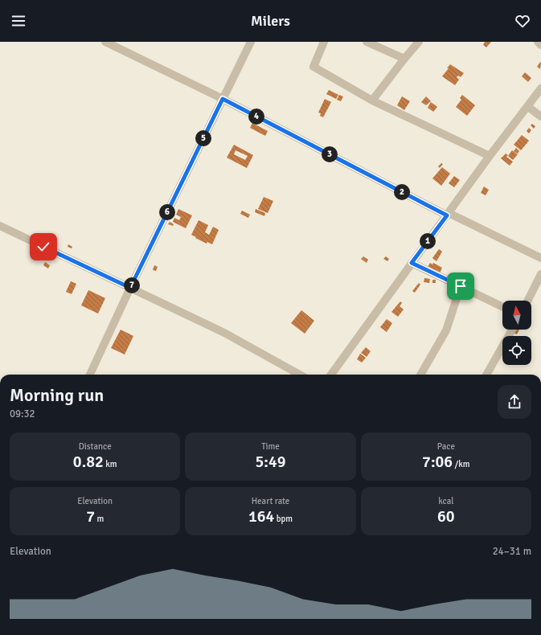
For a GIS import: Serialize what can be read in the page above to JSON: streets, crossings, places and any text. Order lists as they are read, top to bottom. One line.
{"north":"top","page":{"header":"Milers","pins":["4","5","3","2","6","1","7"],"heading":["Morning run","09:32"],"stats":[["Distance","0.82 km"],["Time","5:49"],["Pace","7:06 /km"],["Elevation","7 m"],["Heart rate","164 bpm"],["kcal","60"]],"chart":["Elevation","24–31 m"]}}
